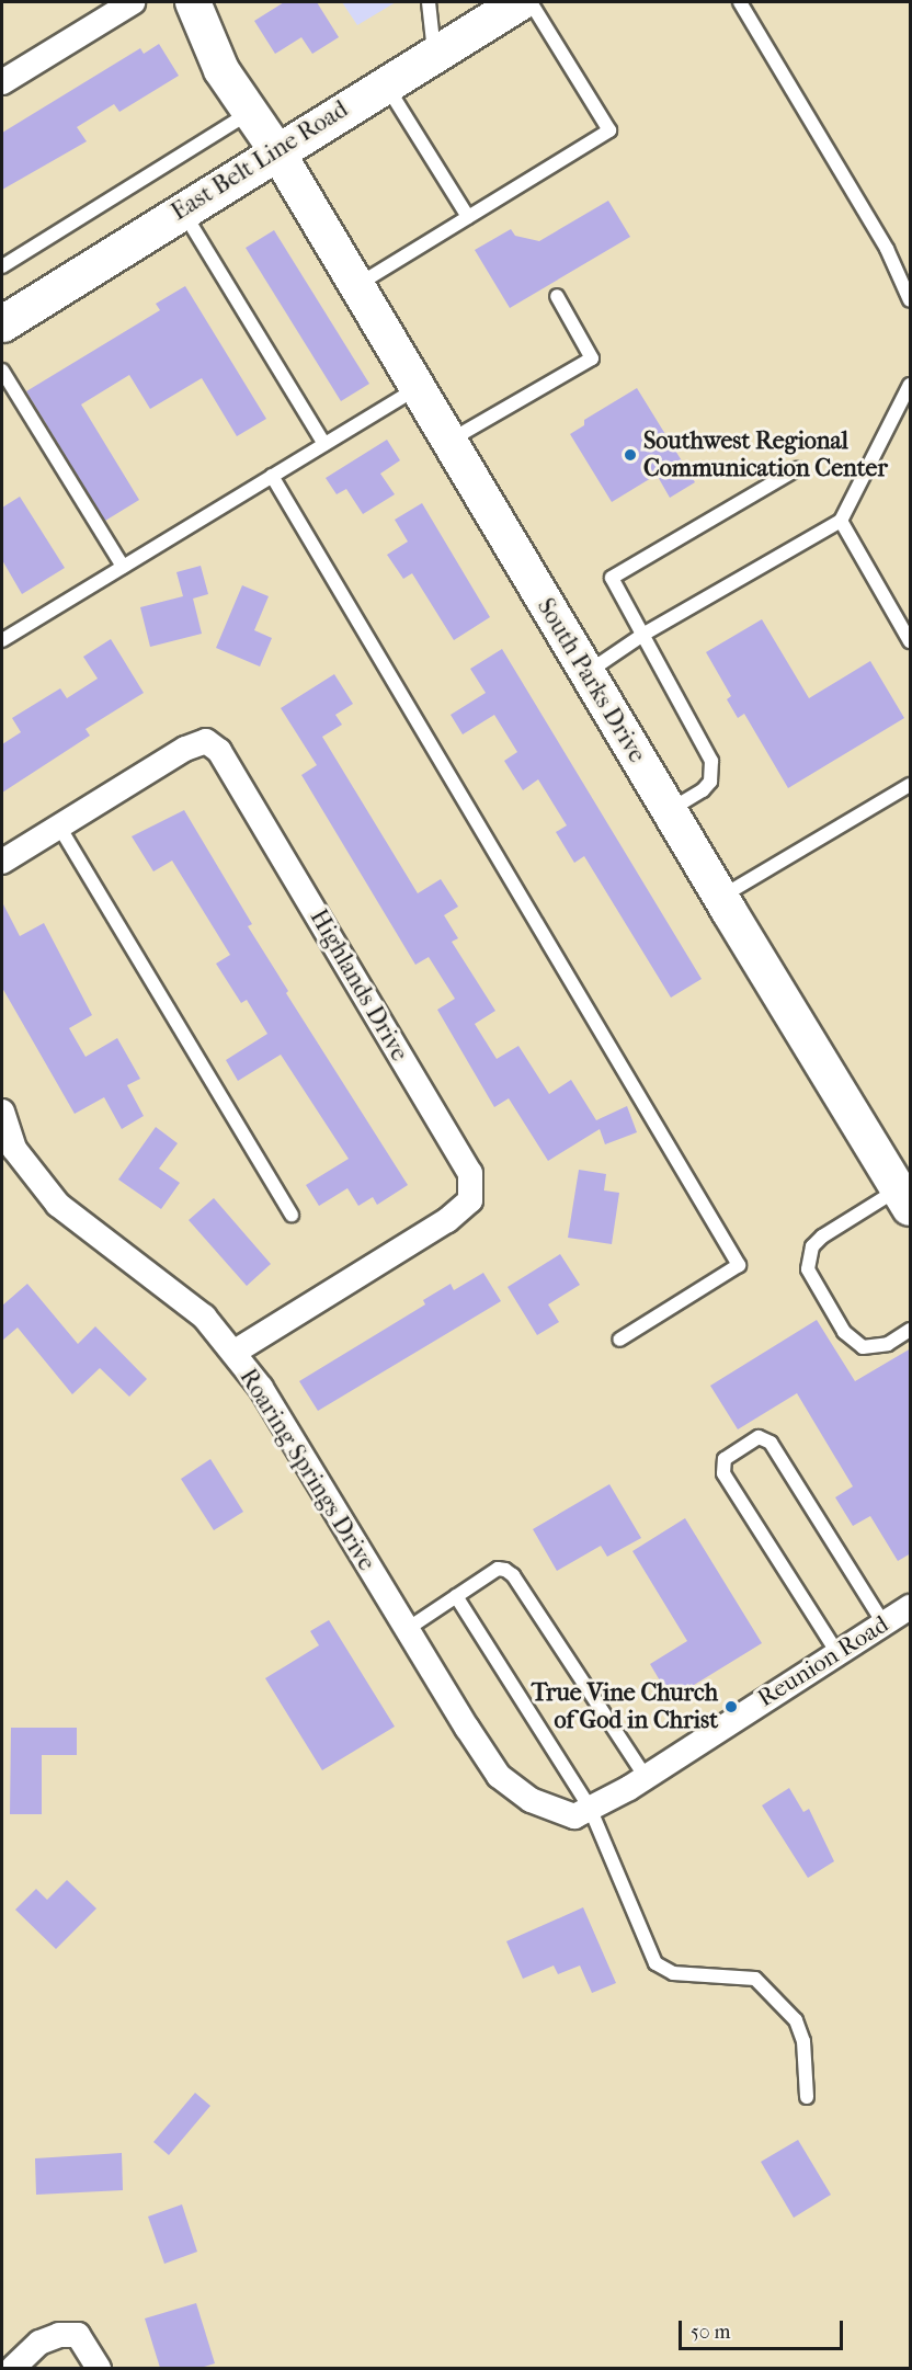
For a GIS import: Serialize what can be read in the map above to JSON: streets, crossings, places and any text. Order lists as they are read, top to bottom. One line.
{"streets":{"main road":["East Belt Line Road"],"street":["South Parks Drive","Highlands Drive","Roaring Springs Drive","Reunion Road"]},"crossings":[["East Belt Line Road","South Parks Drive"],["Highlands Drive","Roaring Springs Drive"],["Roaring Springs Drive","Reunion Road"]],"places":["Southwest Regional Communication Center","True Vine Church of God in Christ"],"scale_bar":"50 m"}
